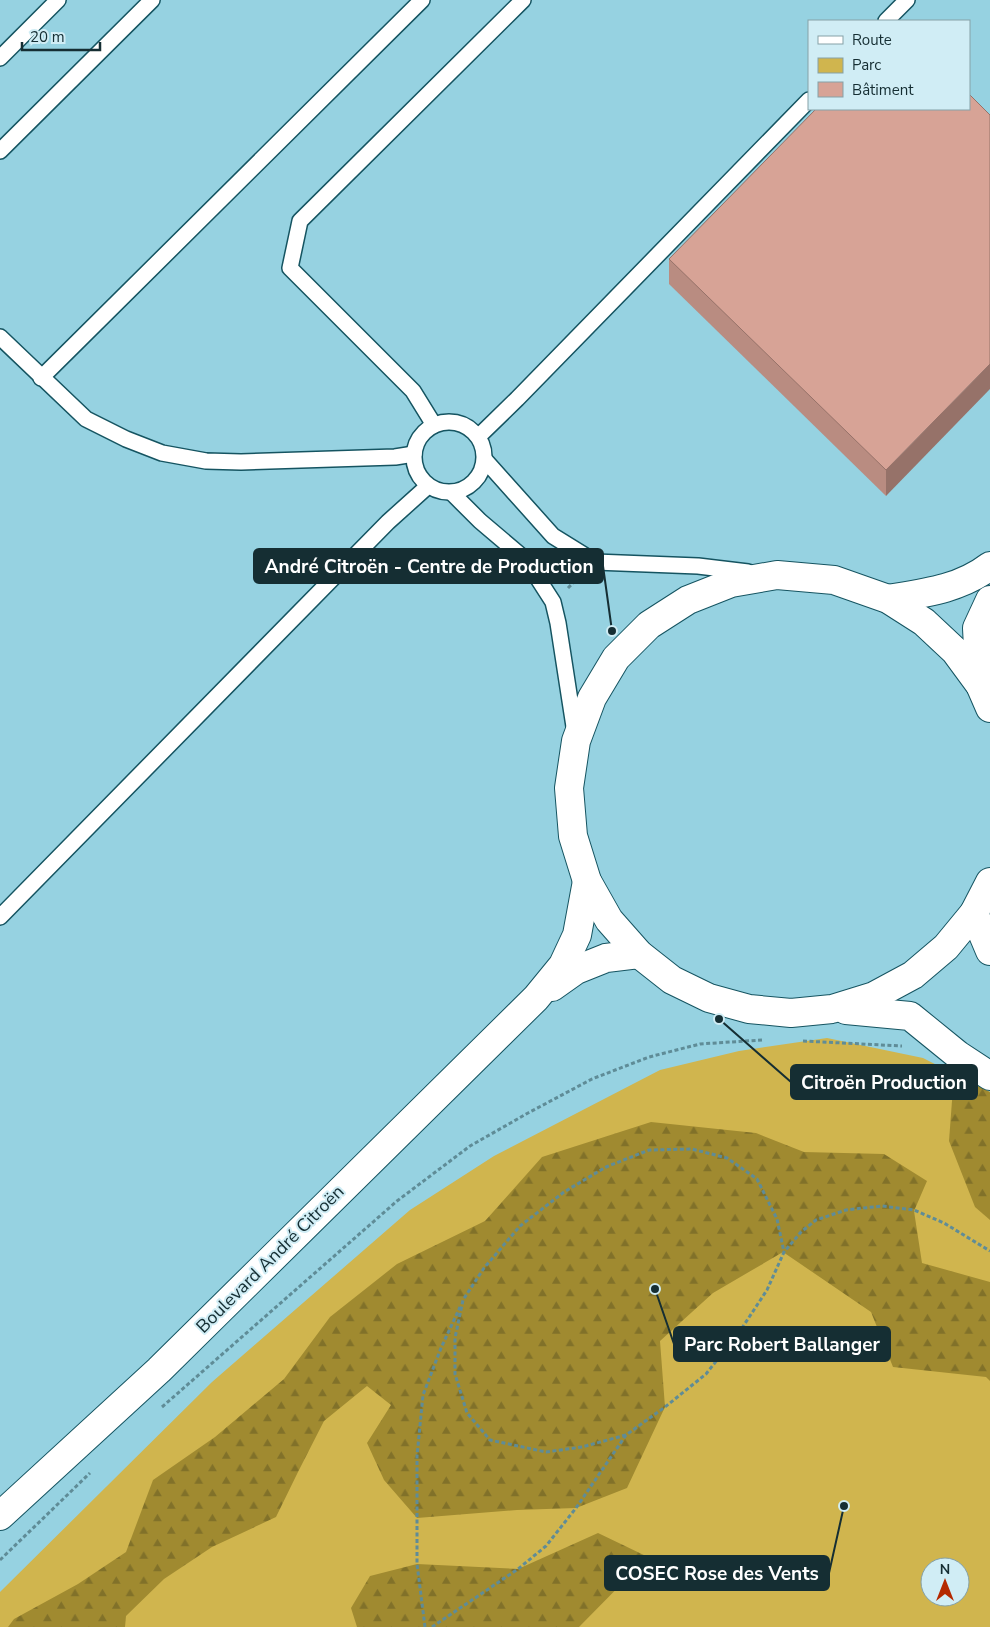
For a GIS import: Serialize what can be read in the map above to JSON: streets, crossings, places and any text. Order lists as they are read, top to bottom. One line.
{"streets":{"main road":["Boulevard André Citroën"]},"places":["André Citroën - Centre de Production","Citroën Production","Parc Robert Ballanger","COSEC Rose des Vents"],"legend":["Route","Parc","Bâtiment"],"scale_bar":"20 m","north":"top"}
